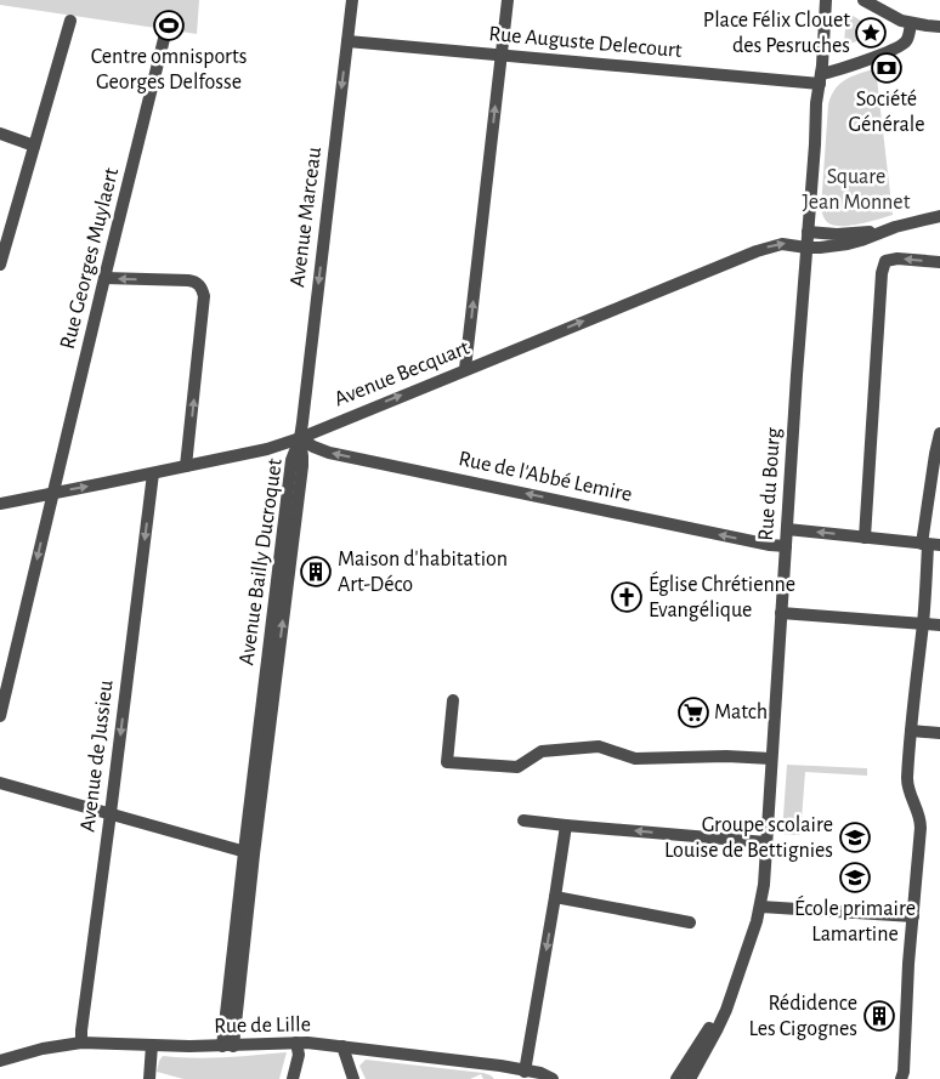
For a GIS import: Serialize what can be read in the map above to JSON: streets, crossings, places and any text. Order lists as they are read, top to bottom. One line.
{"streets":{"street":["Rue Auguste Delecourt","Avenue Marceau","Rue Georges Muylaert","Avenue Becquart","Rue de l'Abbé Lemire","Rue du Bourg","Avenue Bailly Ducroquet","Avenue de Jussieu","Rue de Lille"]},"crossings":[["Rue Auguste Delecourt","Avenue Marceau"],["Rue Auguste Delecourt","Rue du Bourg"],["Avenue Marceau","Avenue Becquart"],["Avenue Marceau","Rue de l'Abbé Lemire"],["Avenue Marceau","Avenue Bailly Ducroquet"],["Rue Georges Muylaert","Avenue Becquart"],["Avenue Becquart","Rue de l'Abbé Lemire"],["Avenue Becquart","Rue du Bourg"],["Avenue Becquart","Avenue Bailly Ducroquet"],["Avenue Becquart","Avenue de Jussieu"],["Rue de l'Abbé Lemire","Rue du Bourg"],["Rue de l'Abbé Lemire","Avenue Bailly Ducroquet"],["Avenue Bailly Ducroquet","Rue de Lille"],["Avenue de Jussieu","Rue de Lille"]],"one_way":["Avenue Marceau","Avenue Becquart","Rue de l'Abbé Lemire","Avenue de Jussieu"],"parks":["Square Jean Monnet"],"places":{"sports":["Centre omnisports Georges Delfosse"],"place":["Place Félix Clouet des Pesruches"],"bank":["Société Générale"],"building":["Maison d'habitation Art-Déco","Rédidence Les Cigognes"],"church":["Église Chrétienne Evangélique"],"supermarket":["Match"],"school or university":["Groupe scolaire Louise de Bettignies","École primaire Lamartine"]}}
